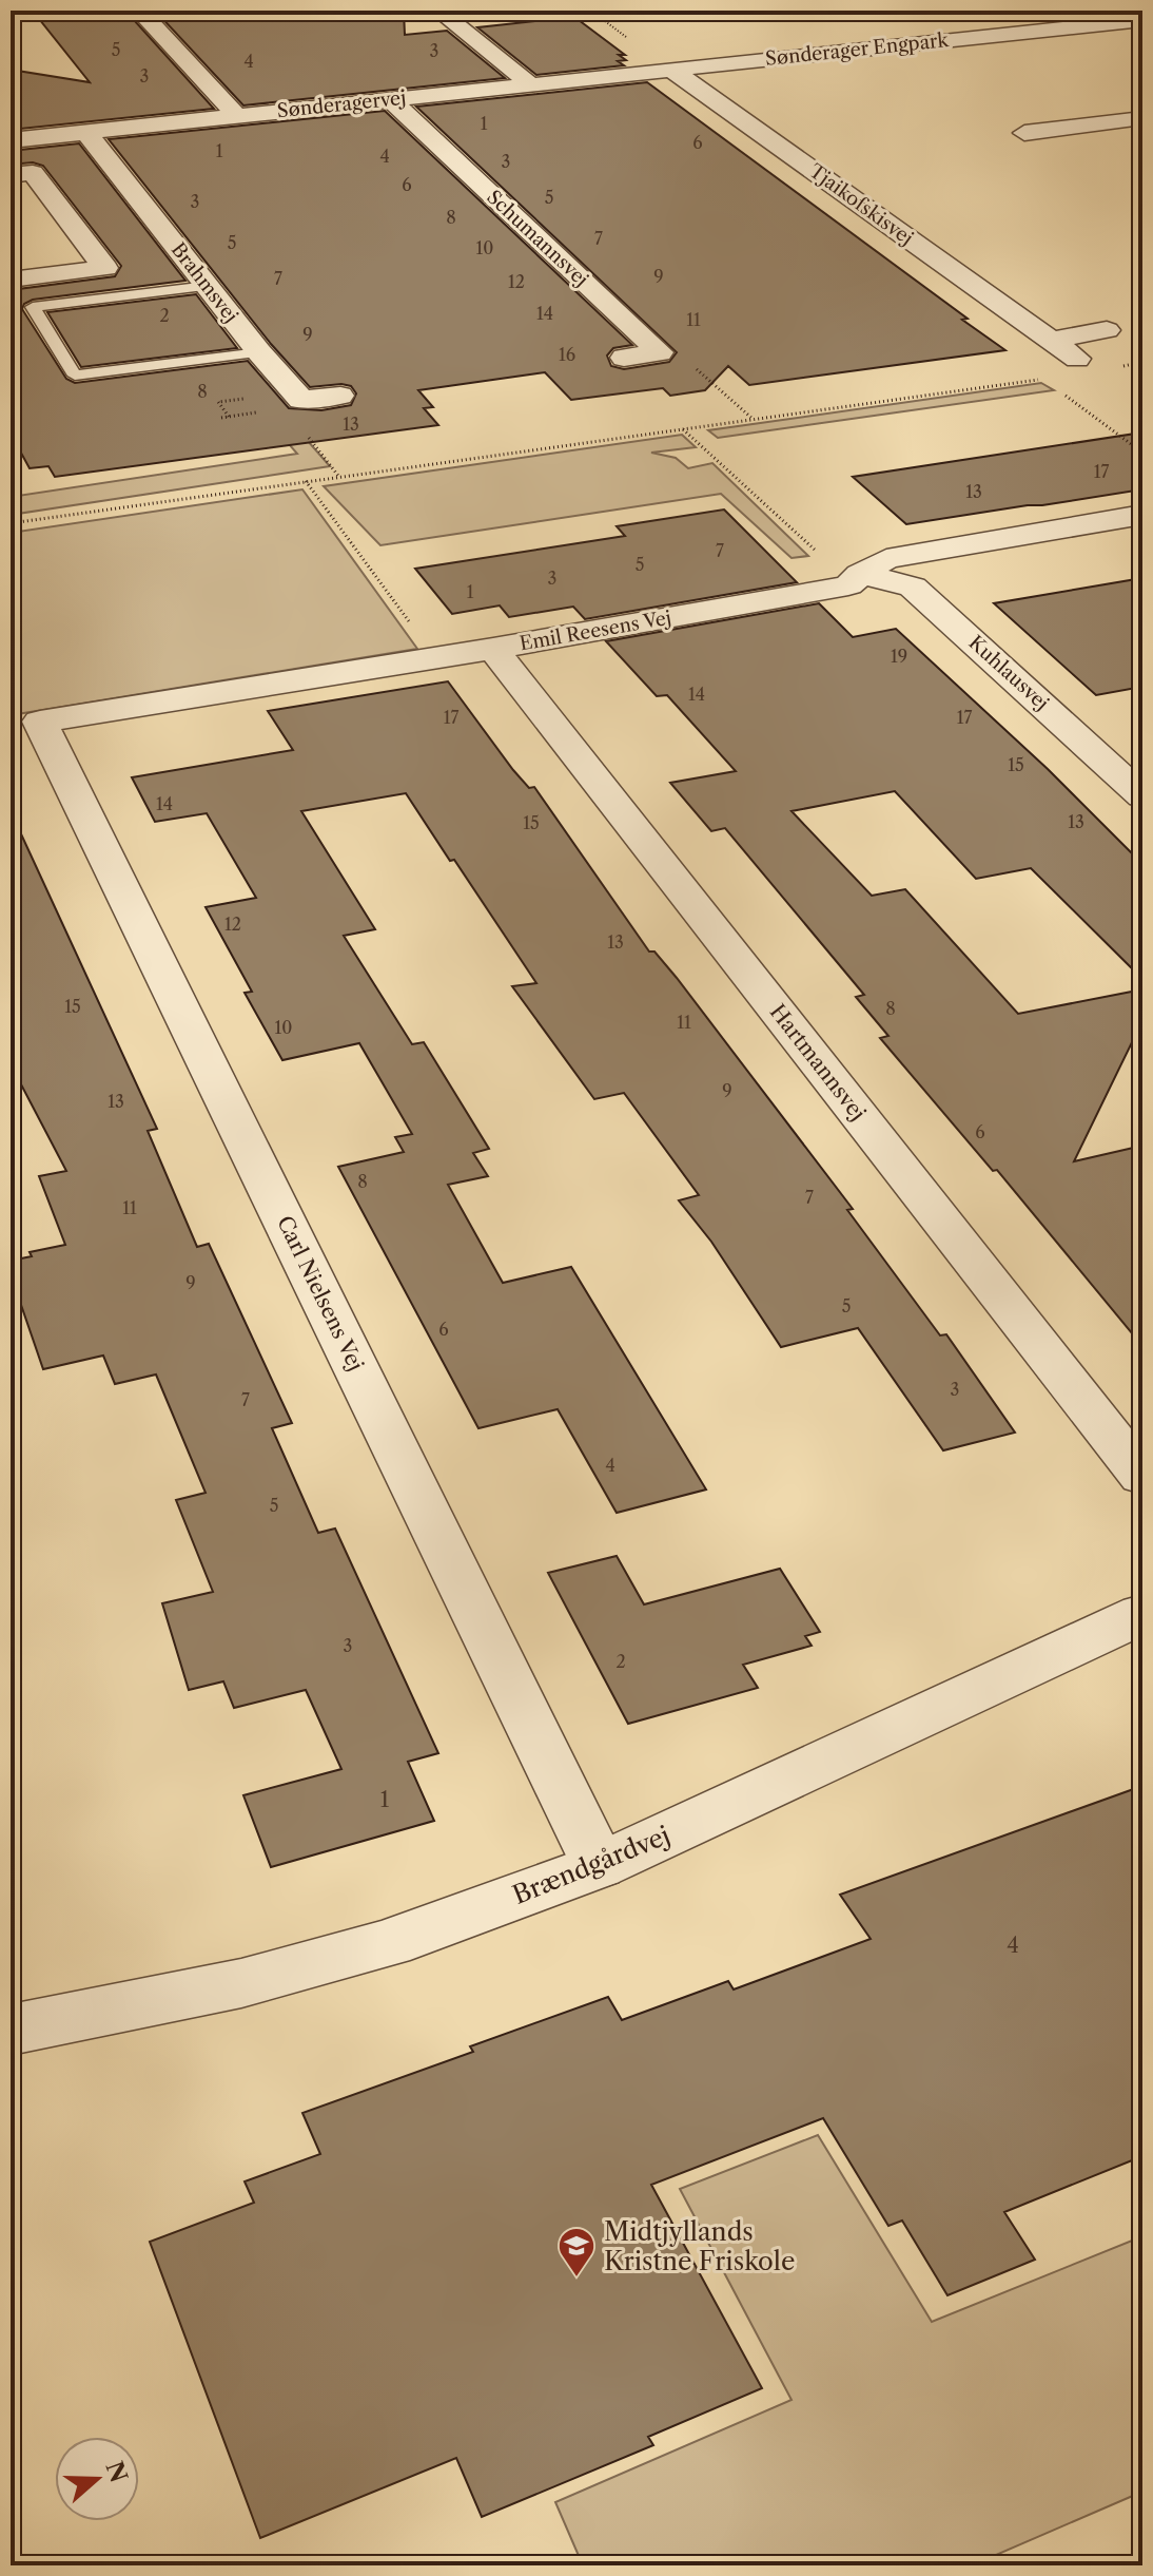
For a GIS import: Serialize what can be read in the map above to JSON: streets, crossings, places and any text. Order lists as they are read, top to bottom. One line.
{"streets":{"street":["Sønderager Engpark","Sønderagervej","Tjaikofskisvej","Schumannsvej","Brahmsvej","Emil Reesens Vej","Kuhlausvej","Hartmannsvej","Carl Nielsens Vej","Brændgårdvej"]},"crossings":[["Sønderager Engpark","Sønderagervej"],["Sønderager Engpark","Tjaikofskisvej"],["Sønderagervej","Tjaikofskisvej"],["Sønderagervej","Schumannsvej"],["Sønderagervej","Brahmsvej"],["Emil Reesens Vej","Kuhlausvej"],["Emil Reesens Vej","Hartmannsvej"],["Emil Reesens Vej","Carl Nielsens Vej"],["Carl Nielsens Vej","Brændgårdvej"]],"places":{"school or university":["Midtjyllands Kristne Friskole"]},"house_numbers":["5","3","4","3","1","6","1","4","3","6","5","3","8","7","5","10","9","7","12","14","2","11","9","16","8","13","17","13","7","5","3","1","19","14","17","17","15","14","13","15","12","13","15","8","11","10","9","13","6","8","7","11","9","5","6","3","7","4","5","3","2","1","4"],"north":"right"}
